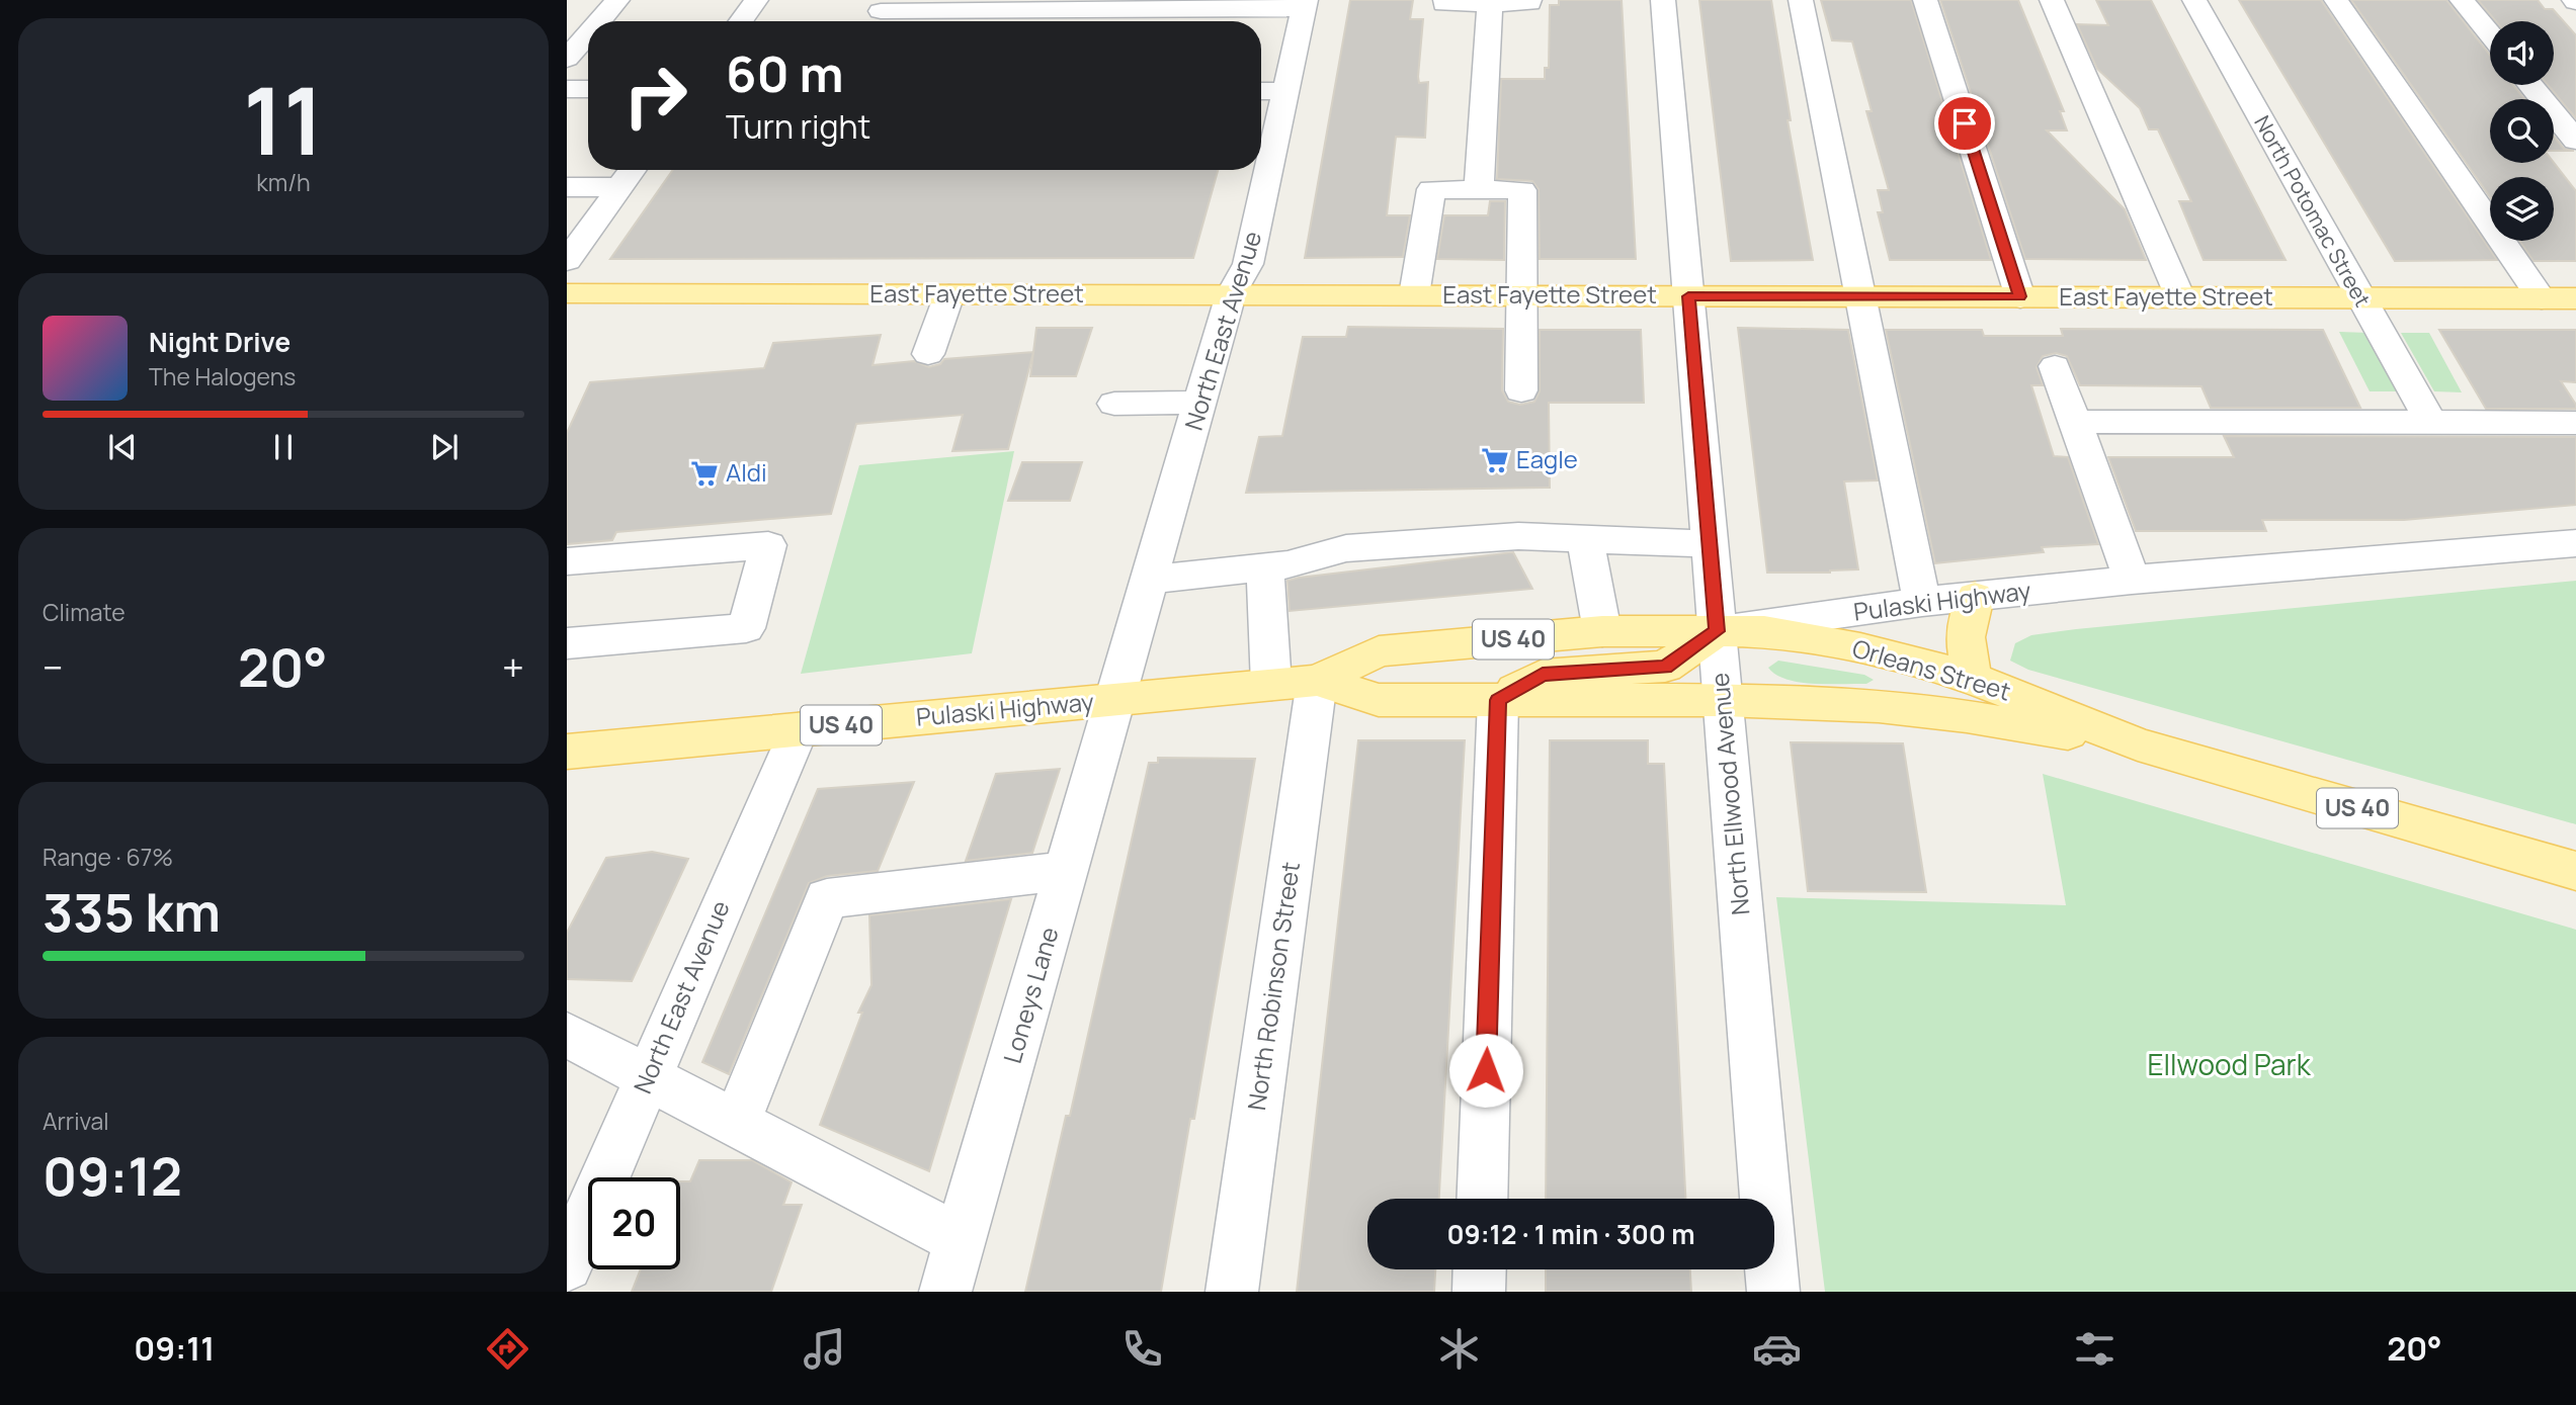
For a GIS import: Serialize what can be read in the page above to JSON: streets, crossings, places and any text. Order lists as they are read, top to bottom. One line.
{"streets":{"main road":["East Fayette Street","Pulaski Highway","US 40","Orleans Street"],"street":["North Potomac Street","North East Avenue","North Ellwood Avenue","North Robinson Street","Loneys Lane"]},"crossings":[["North Potomac Street","East Fayette Street"],["East Fayette Street","North East Avenue"],["East Fayette Street","North Ellwood Avenue"],["North East Avenue","Pulaski Highway"],["North East Avenue","Loneys Lane"],["Pulaski Highway","Orleans Street"],["Pulaski Highway","North Ellwood Avenue"],["Pulaski Highway","North Robinson Street"],["Pulaski Highway","Loneys Lane"],["Orleans Street","North Ellwood Avenue"]],"parks":["Ellwood Park"],"places":{"supermarket":["Eagle","Aldi"]},"page":{"tile":[["11","km/h"],"Climate",["Range · 67%","335 km"],["Arrival","09:12"]],"turn":["60 m","Turn right"],"song":["Night Drive","The Halogens"],"heat":["−","20°","+"],"limit":"20","trip":"09:12 · 1 min · 300 m","tabs":["09:11","20°"]}}
